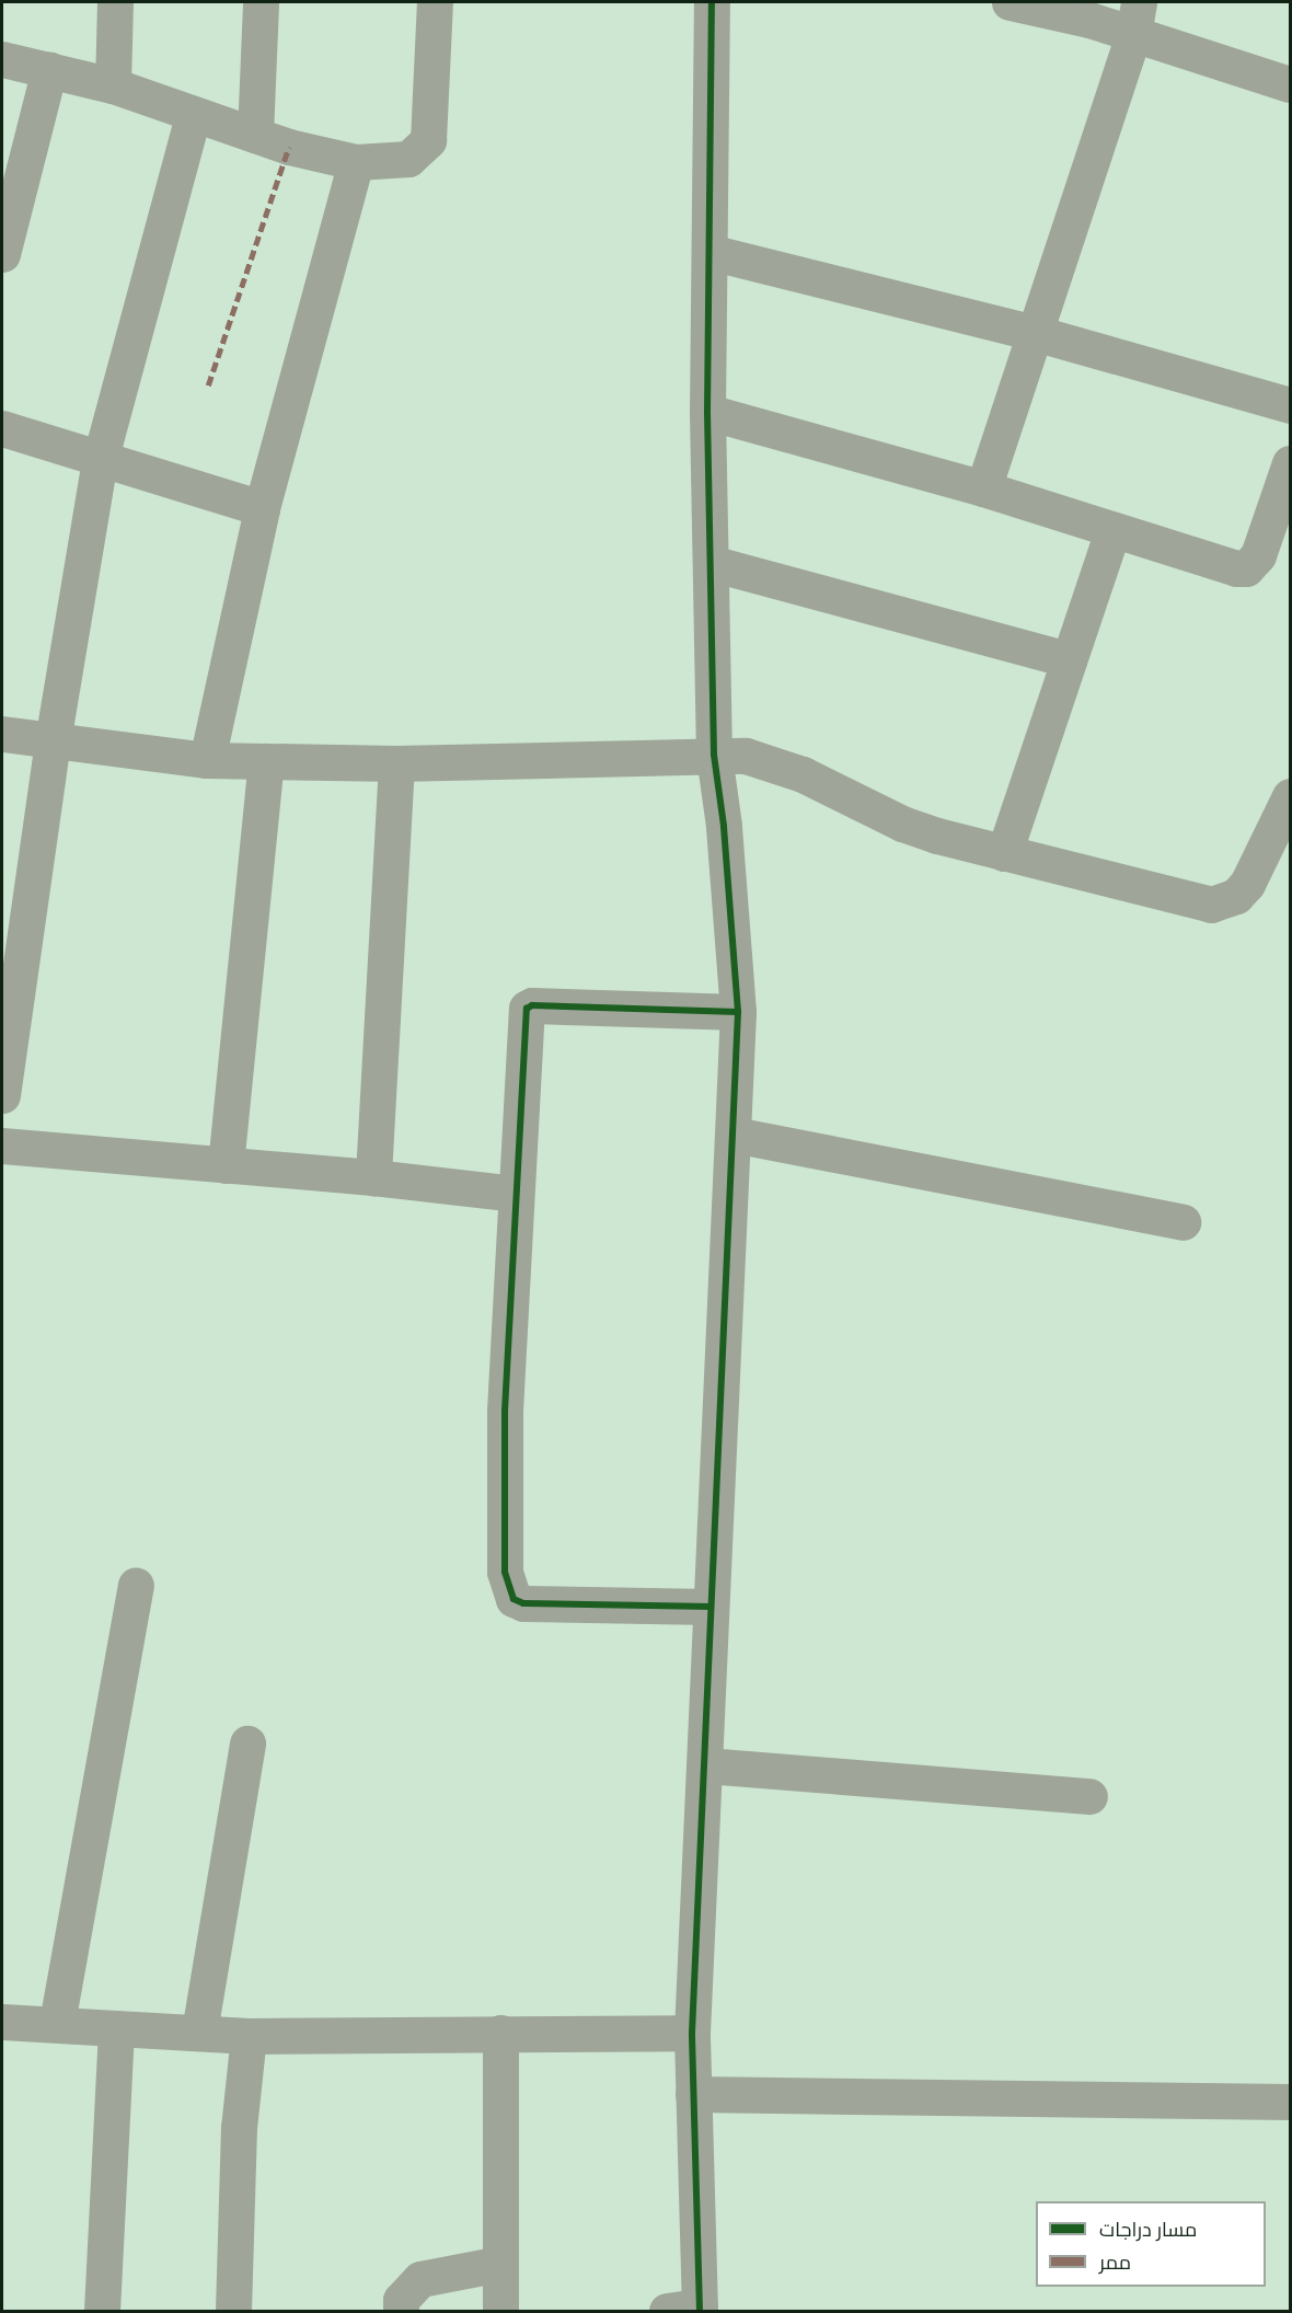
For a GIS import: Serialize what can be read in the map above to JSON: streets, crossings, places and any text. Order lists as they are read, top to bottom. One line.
{"legend":["مسار دراجات","ممر"]}
